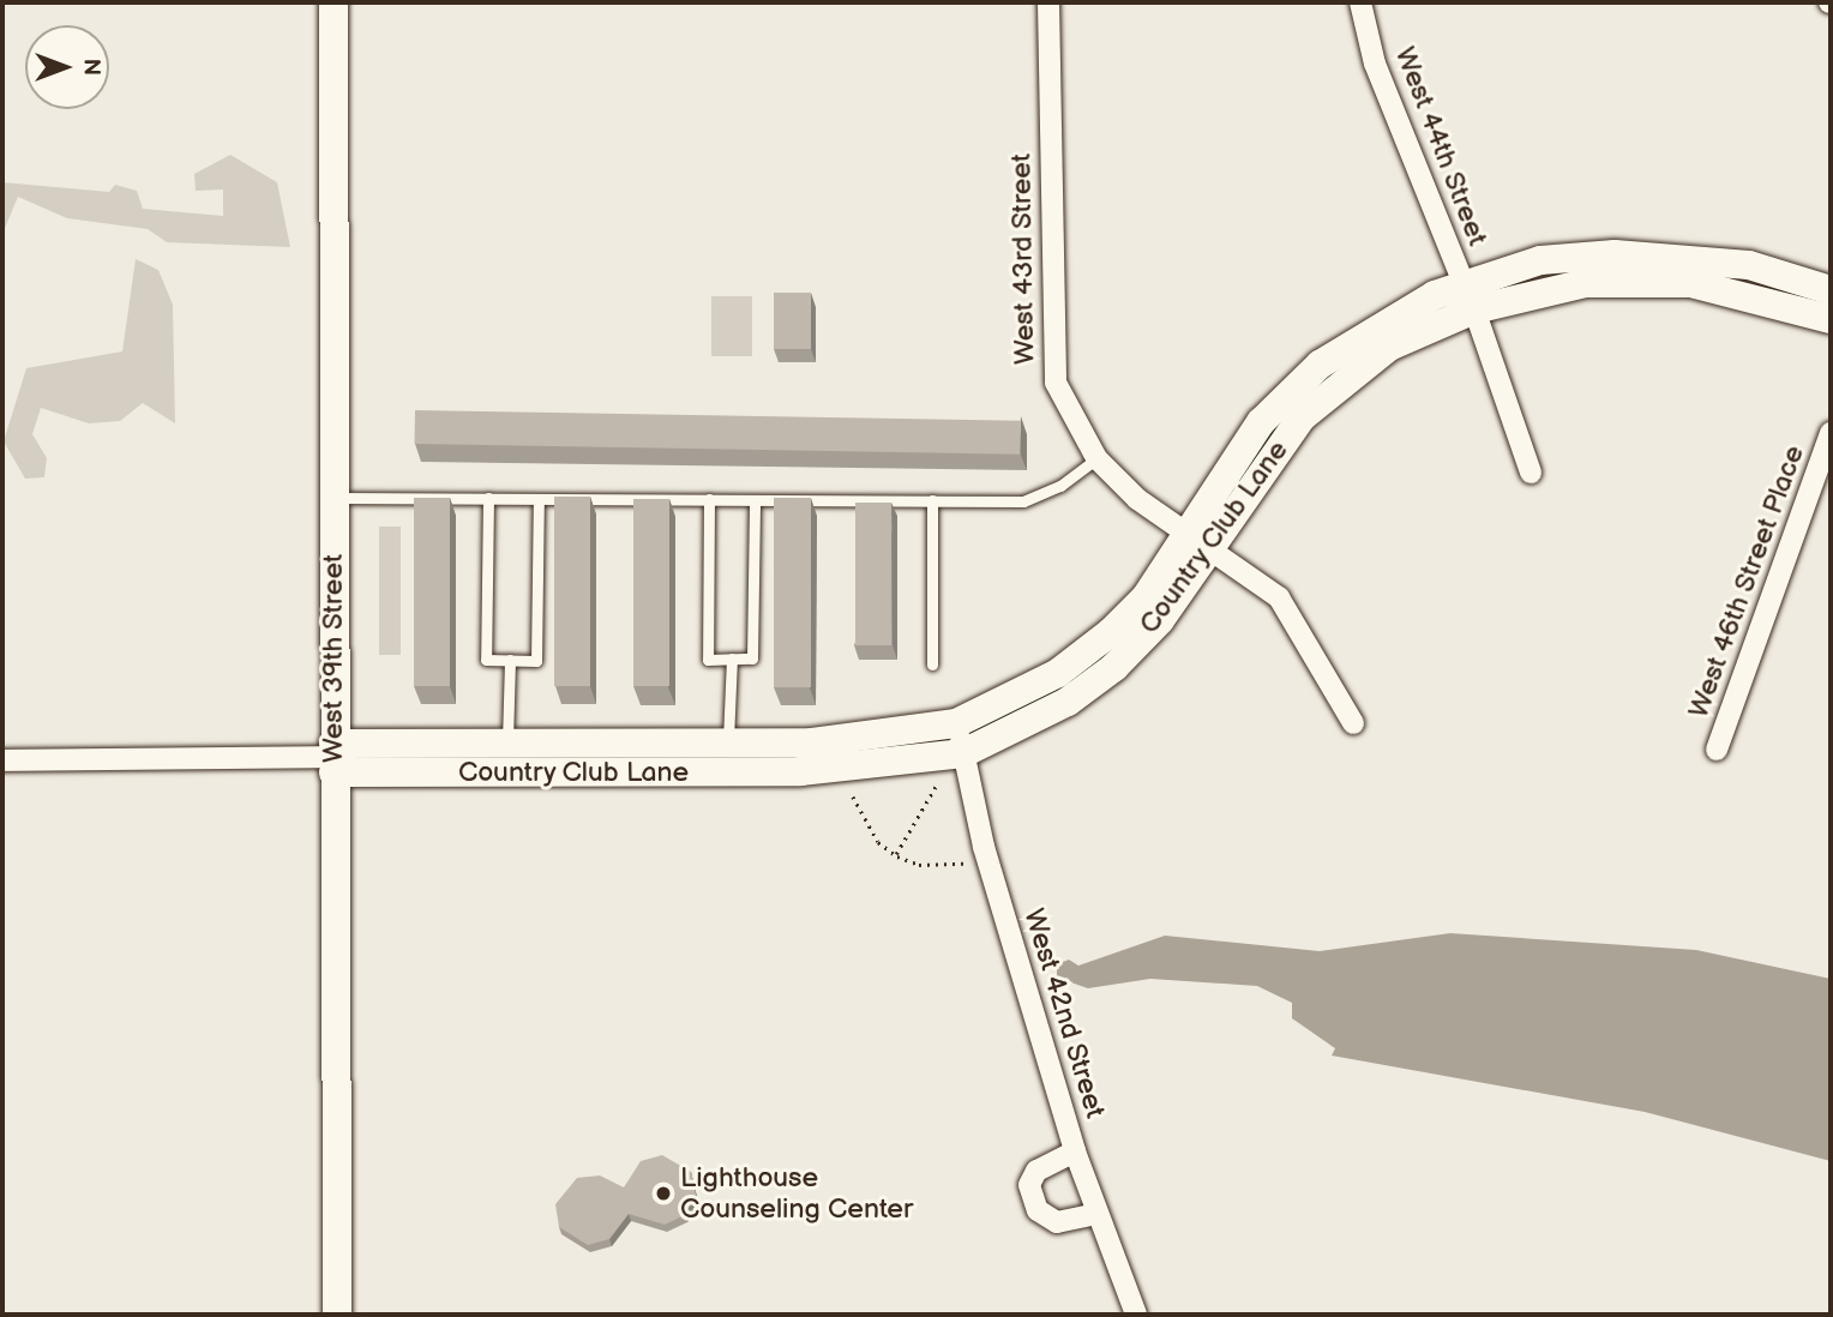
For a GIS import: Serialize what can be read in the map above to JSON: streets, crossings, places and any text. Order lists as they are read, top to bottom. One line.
{"streets":{"street":["West 44th Street","West 43rd Street","Country Club Lane","West 46th Street Place","West 39th Street","West 42nd Street"]},"crossings":[["West 44th Street","Country Club Lane"],["West 43rd Street","Country Club Lane"],["Country Club Lane","West 39th Street"],["Country Club Lane","West 42nd Street"]],"places":["Lighthouse Counseling Center"],"north":"right"}
